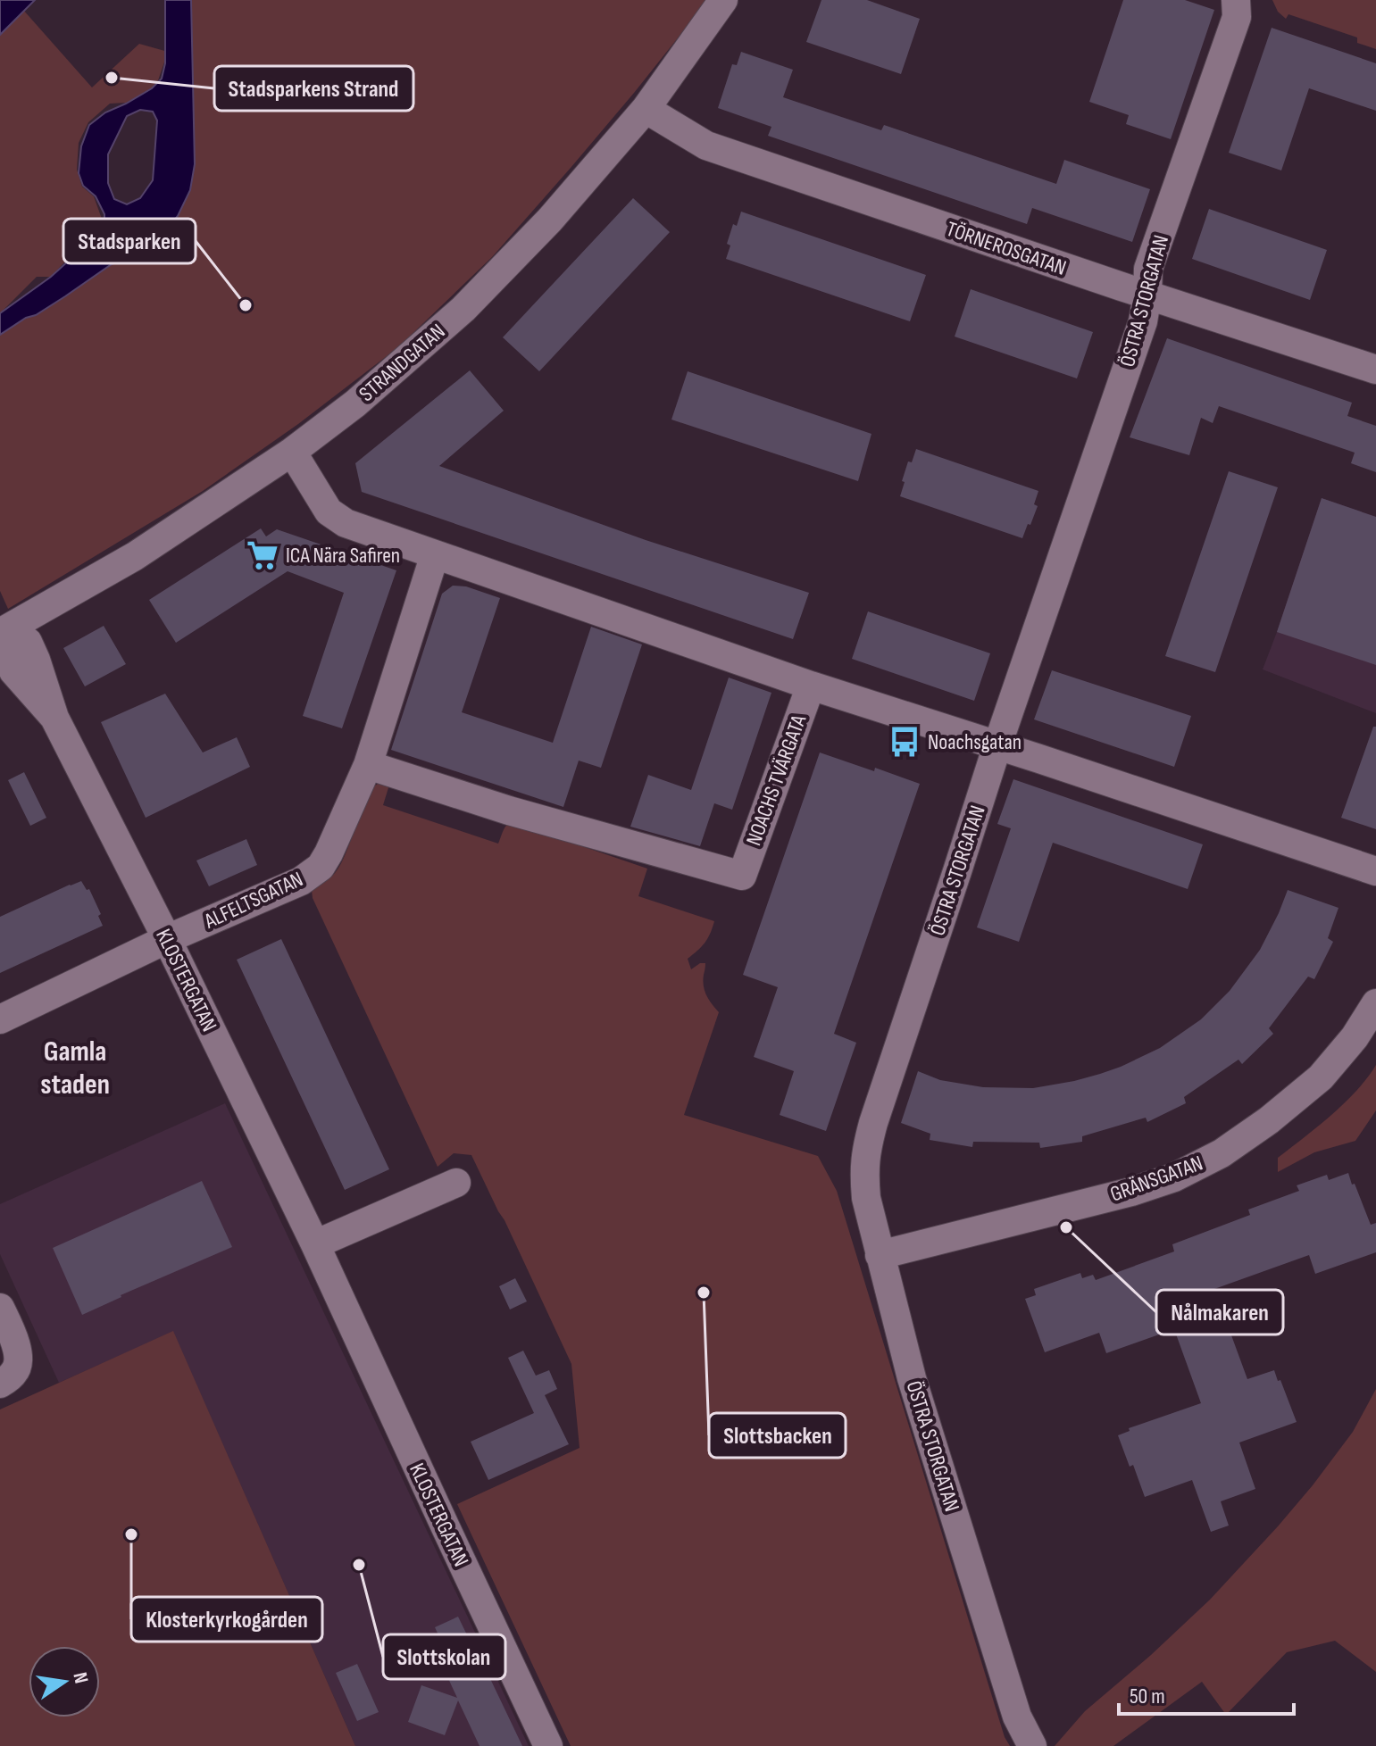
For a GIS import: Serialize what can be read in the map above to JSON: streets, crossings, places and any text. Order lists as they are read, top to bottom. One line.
{"streets":{"street":["TÖRNEROSGATAN","ÖSTRA STORGATAN","STRANDGATAN","NOACHS TVÄRGATA","ALFELTSGATAN","KLOSTERGATAN","GRÄNSGATAN"]},"crossings":[["TÖRNEROSGATAN","ÖSTRA STORGATAN"],["TÖRNEROSGATAN","STRANDGATAN"],["ÖSTRA STORGATAN","GRÄNSGATAN"],["STRANDGATAN","KLOSTERGATAN"],["NOACHS TVÄRGATA","ALFELTSGATAN"],["ALFELTSGATAN","KLOSTERGATAN"]],"districts":["Gamla staden"],"places":{"other":["Stadsparkens Strand","Stadsparken","Nålmakaren","Slottsbacken","Klosterkyrkogården","Slottskolan"],"supermarket":["ICA Nära Safiren"],"bus stop":["Noachsgatan"]},"scale_bar":"50 m","north":"right"}
